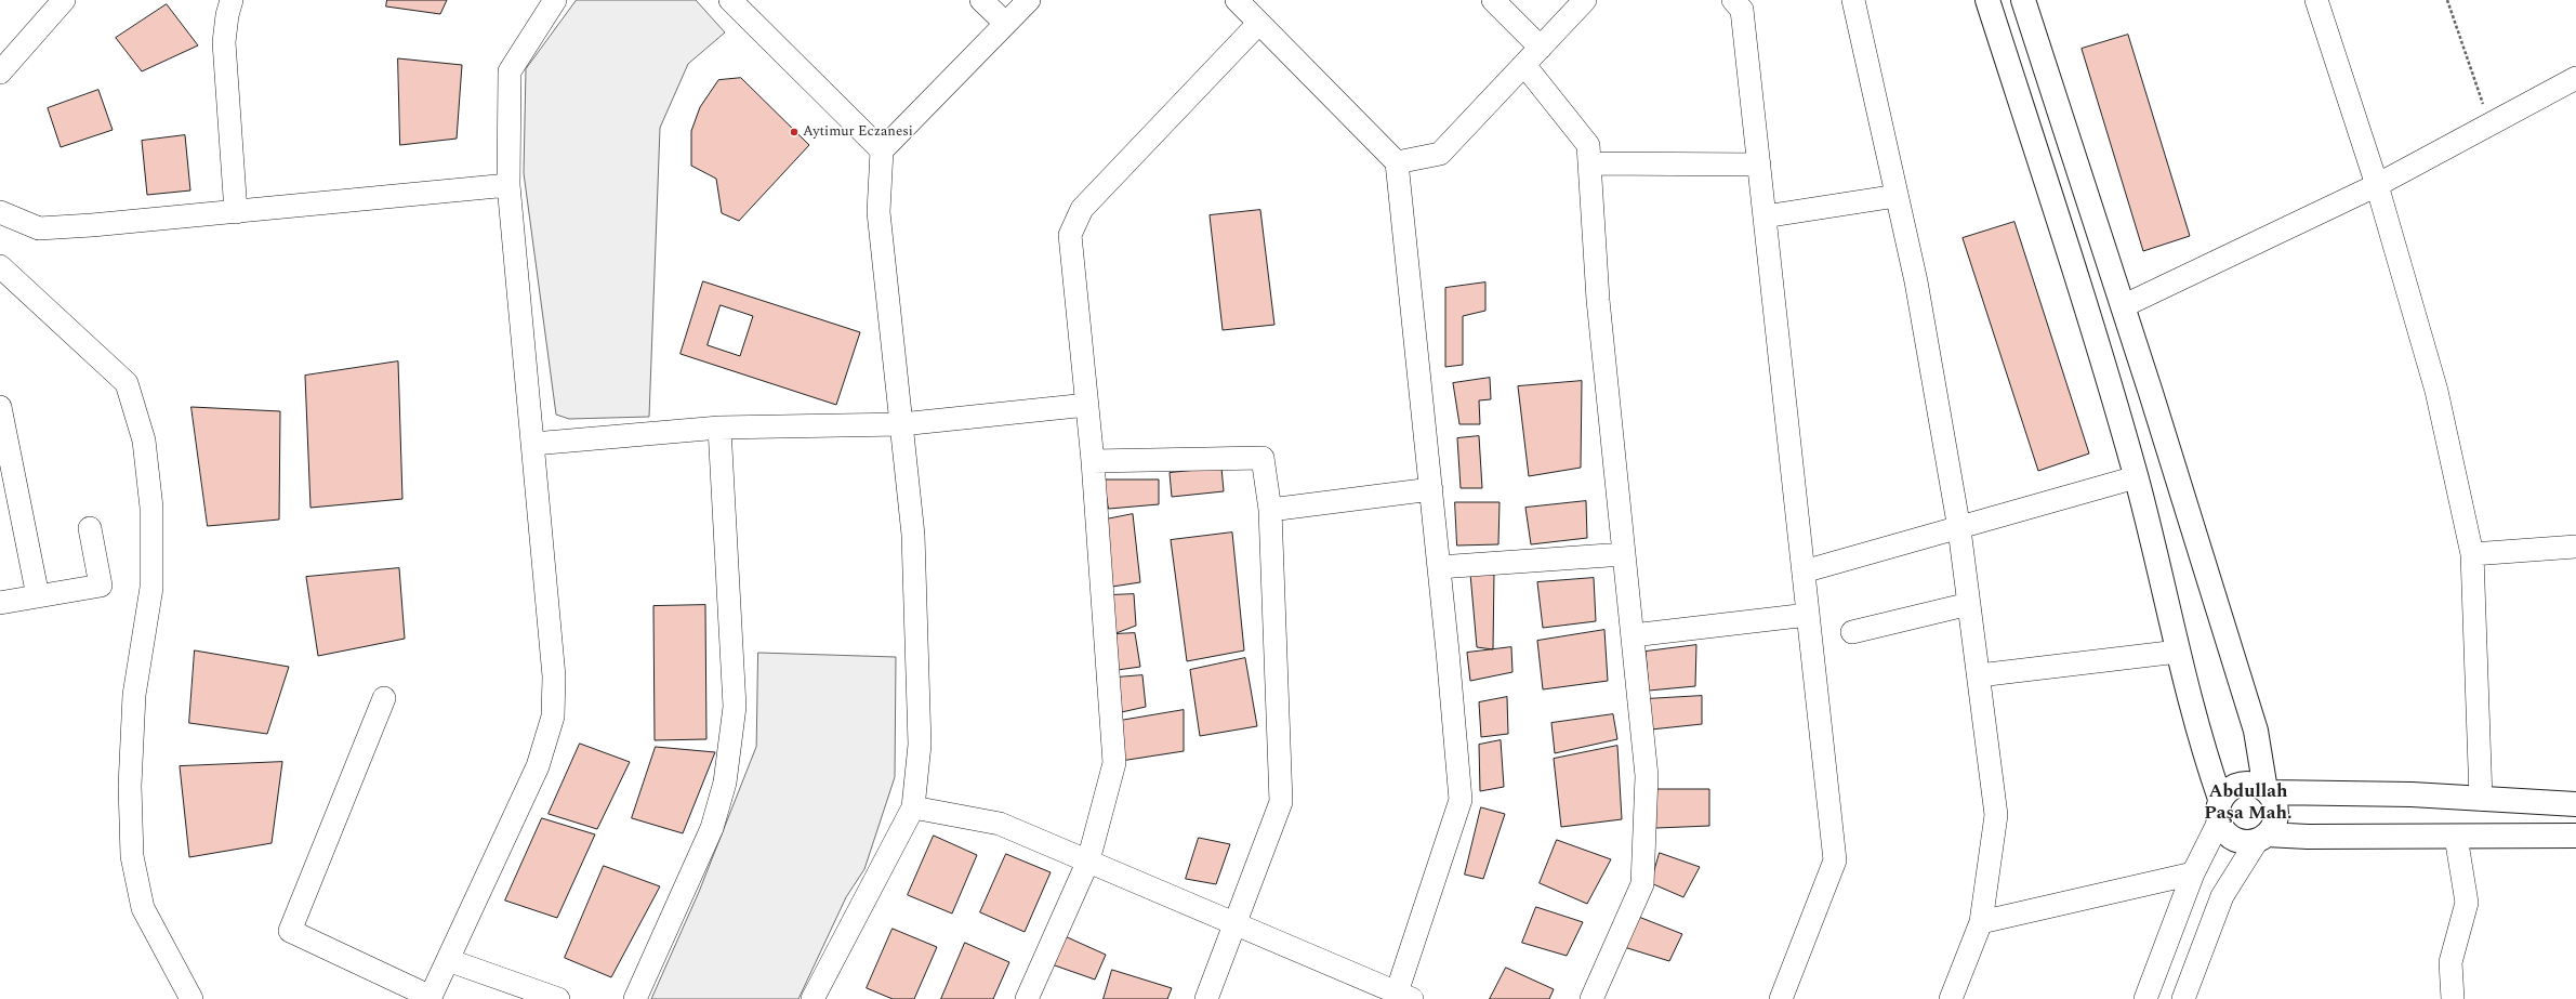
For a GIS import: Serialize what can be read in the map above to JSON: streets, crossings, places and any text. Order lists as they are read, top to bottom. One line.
{"districts":["Abdullah Paşa Mah."],"places":["Aytimur Eczanesi"]}
